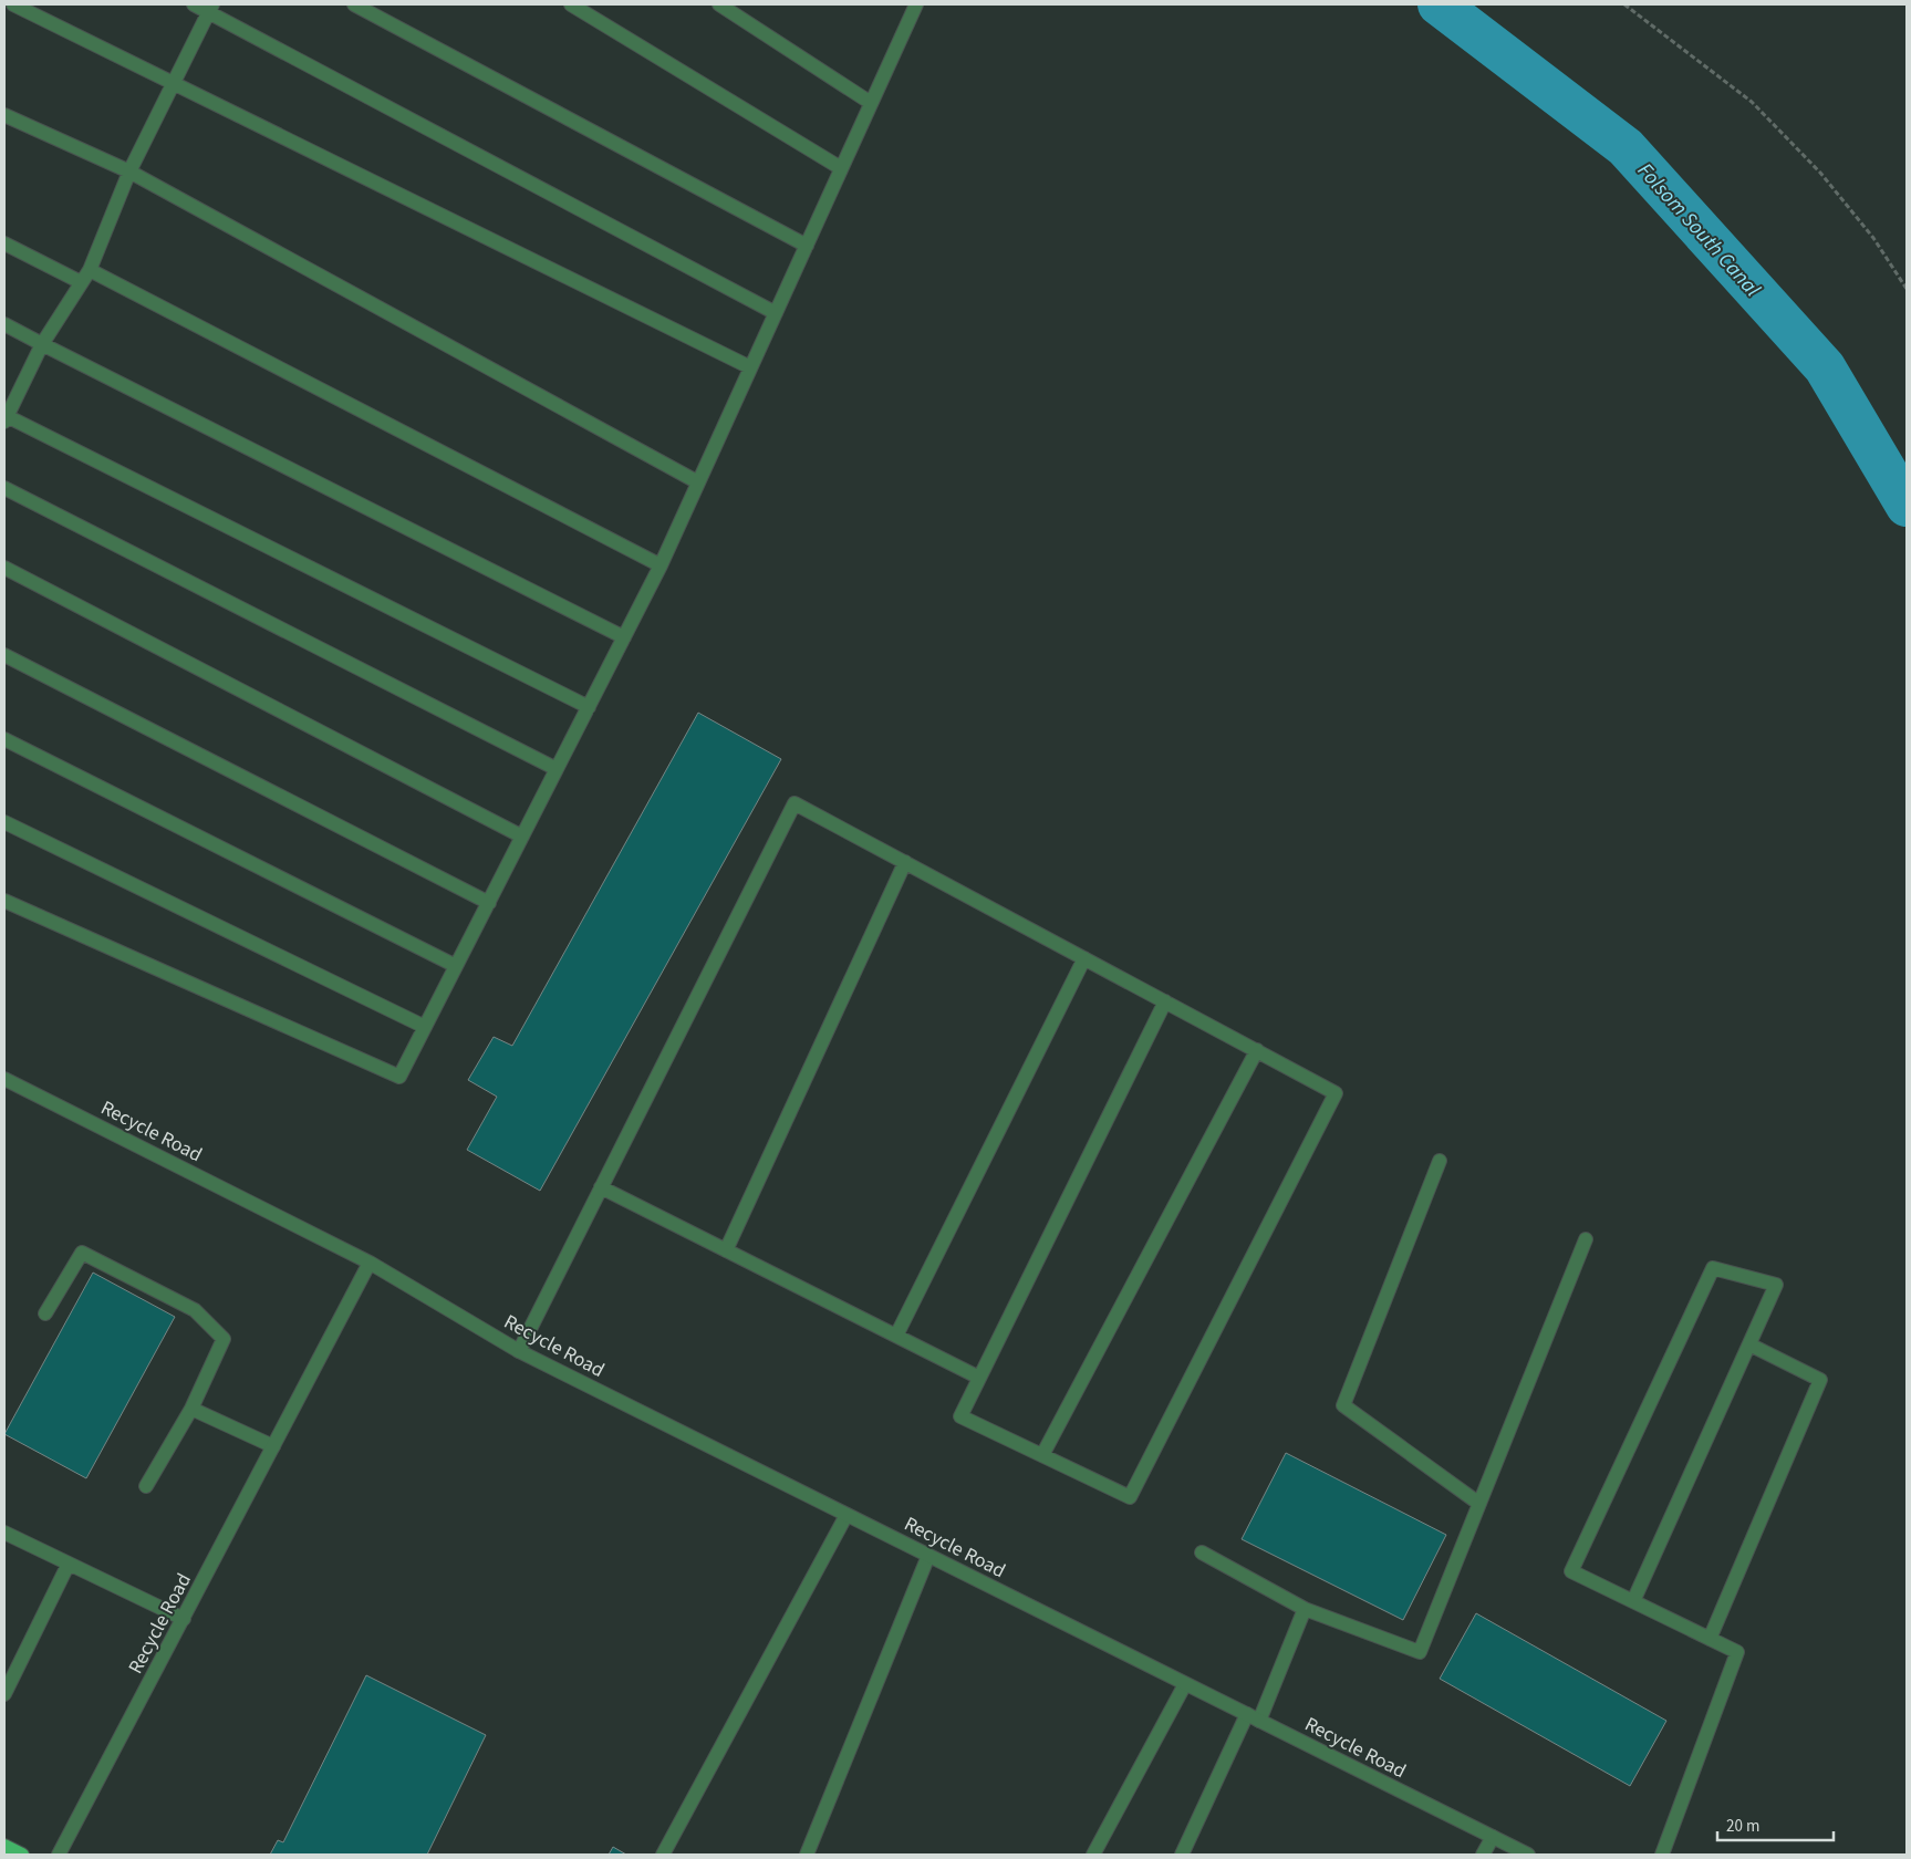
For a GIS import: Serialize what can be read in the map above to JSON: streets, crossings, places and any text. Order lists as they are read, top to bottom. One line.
{"streets":{"street":["Recycle Road"]},"water":["Folsom South Canal"],"scale_bar":"20 m"}
